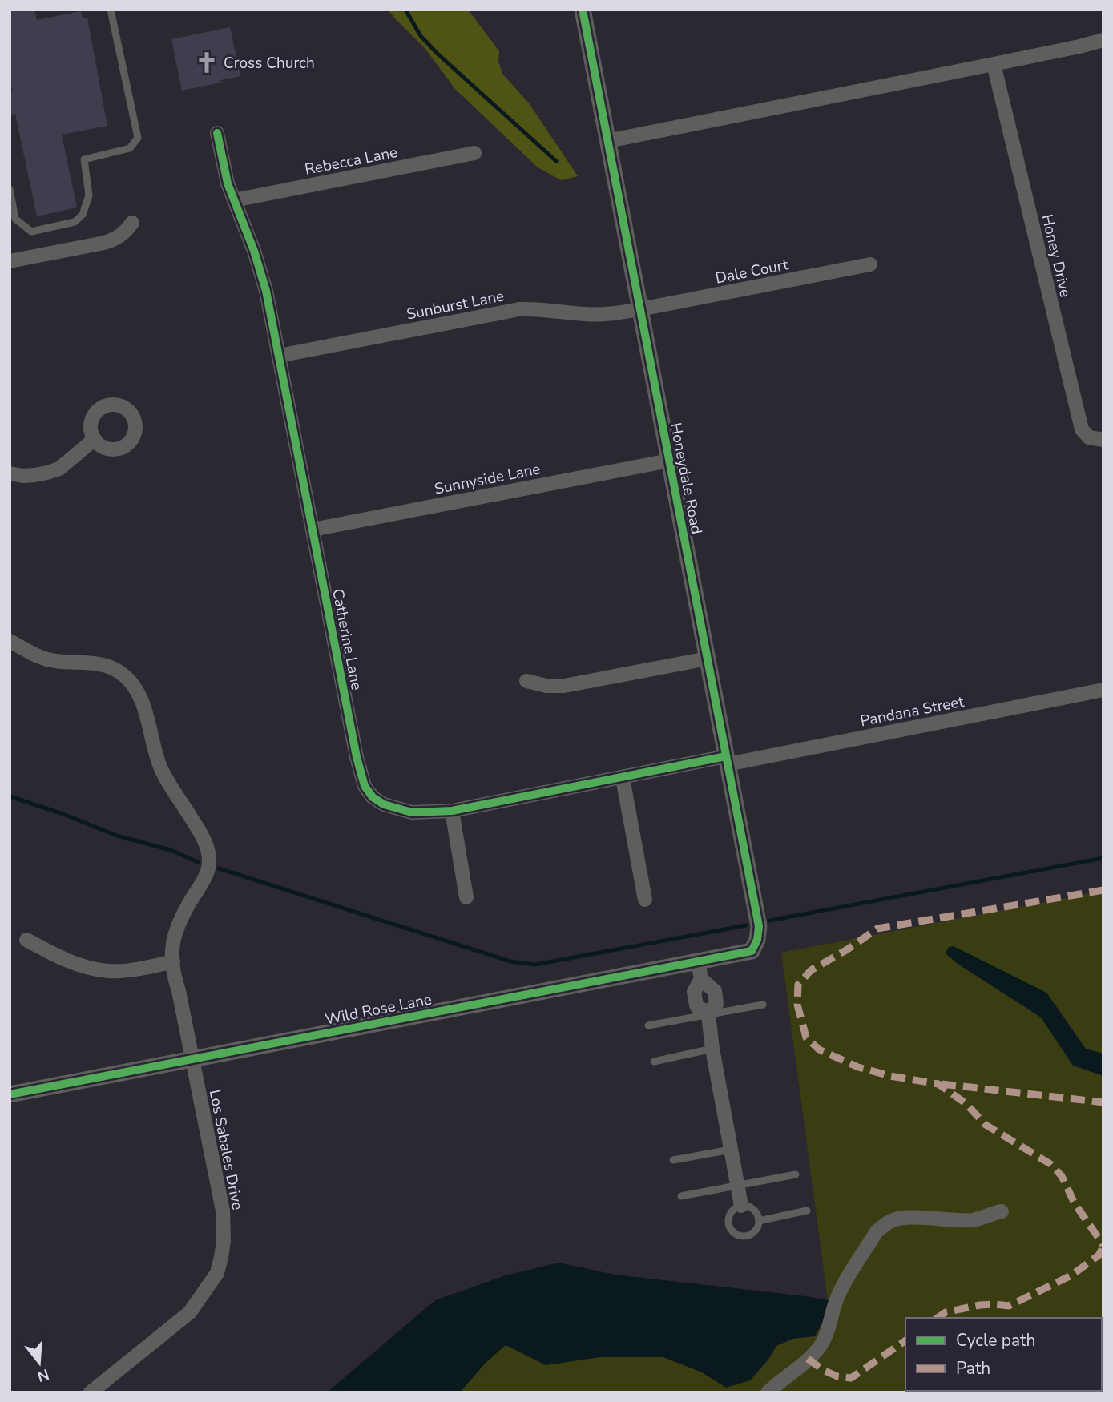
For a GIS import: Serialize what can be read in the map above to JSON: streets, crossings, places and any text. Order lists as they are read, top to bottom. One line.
{"streets":{"street":["Rebecca Lane","Honey Drive","Dale Court","Sunburst Lane","Sunnyside Lane","Honeydale Road","Catherine Lane","Pandana Street","Wild Rose Lane","Los Sabales Drive"]},"crossings":[["Rebecca Lane","Catherine Lane"],["Dale Court","Sunburst Lane"],["Dale Court","Honeydale Road"],["Sunburst Lane","Honeydale Road"],["Sunburst Lane","Catherine Lane"],["Sunnyside Lane","Honeydale Road"],["Sunnyside Lane","Catherine Lane"],["Honeydale Road","Catherine Lane"],["Honeydale Road","Pandana Street"],["Honeydale Road","Wild Rose Lane"],["Catherine Lane","Pandana Street"],["Wild Rose Lane","Los Sabales Drive"]],"places":{"church":["Cross Church"]},"legend":["Cycle path","Path"],"north":"bottom"}
